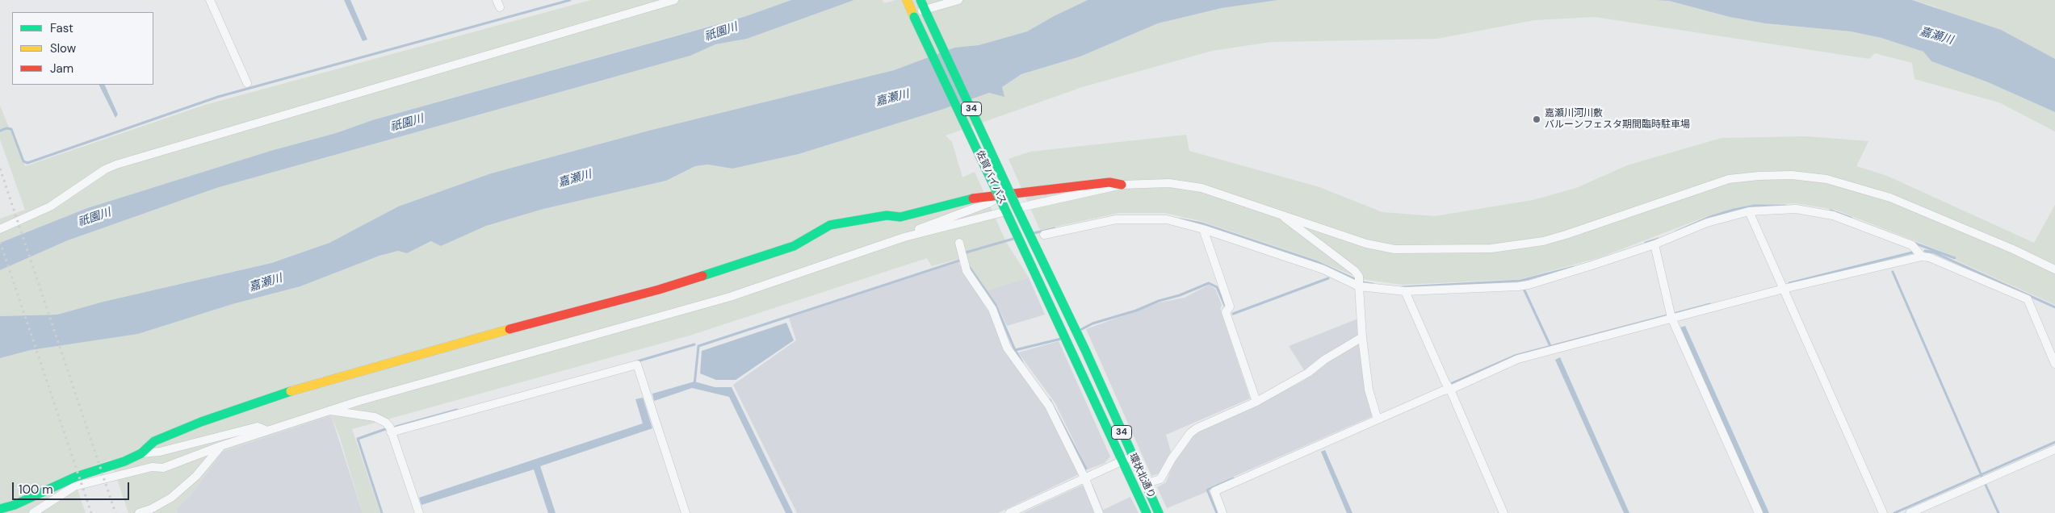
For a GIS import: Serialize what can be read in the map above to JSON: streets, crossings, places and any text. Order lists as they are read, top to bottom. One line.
{"streets":{"main road":["34","佐賀バイパス","環状北通り"]},"crossings":[["佐賀バイパス","環状北通り"]],"water":["祇園川","嘉瀬川"],"places":["嘉瀬川河川敷 バルーンフェスタ期間臨時駐車場"],"legend":["Fast","Slow","Jam"],"scale_bar":"100 m"}
